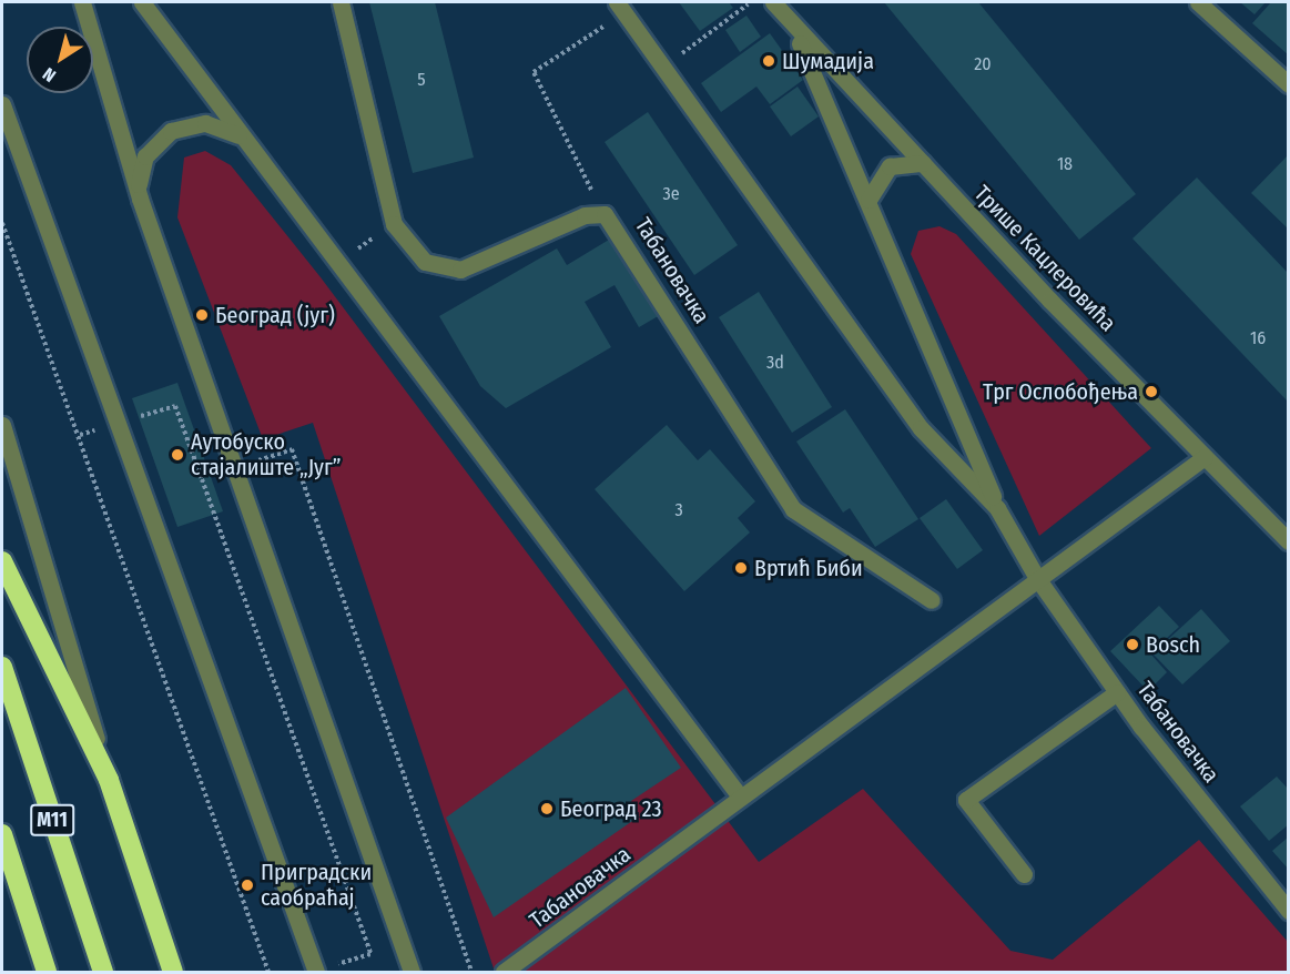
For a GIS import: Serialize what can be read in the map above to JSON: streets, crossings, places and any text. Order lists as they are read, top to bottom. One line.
{"streets":{"highway":["M11"],"street":["Трише Кацлеровића","Табановачка"]},"places":["Шумадија","Београд (југ)","Трг Ослобођења","Аутобуско стајалиште „Југ”","Вртић Биби","Bosch","Београд 23","Приградски саобраћај"],"house_numbers":["20","5","18","3e","16","3d","3"],"north":"bottom left"}
